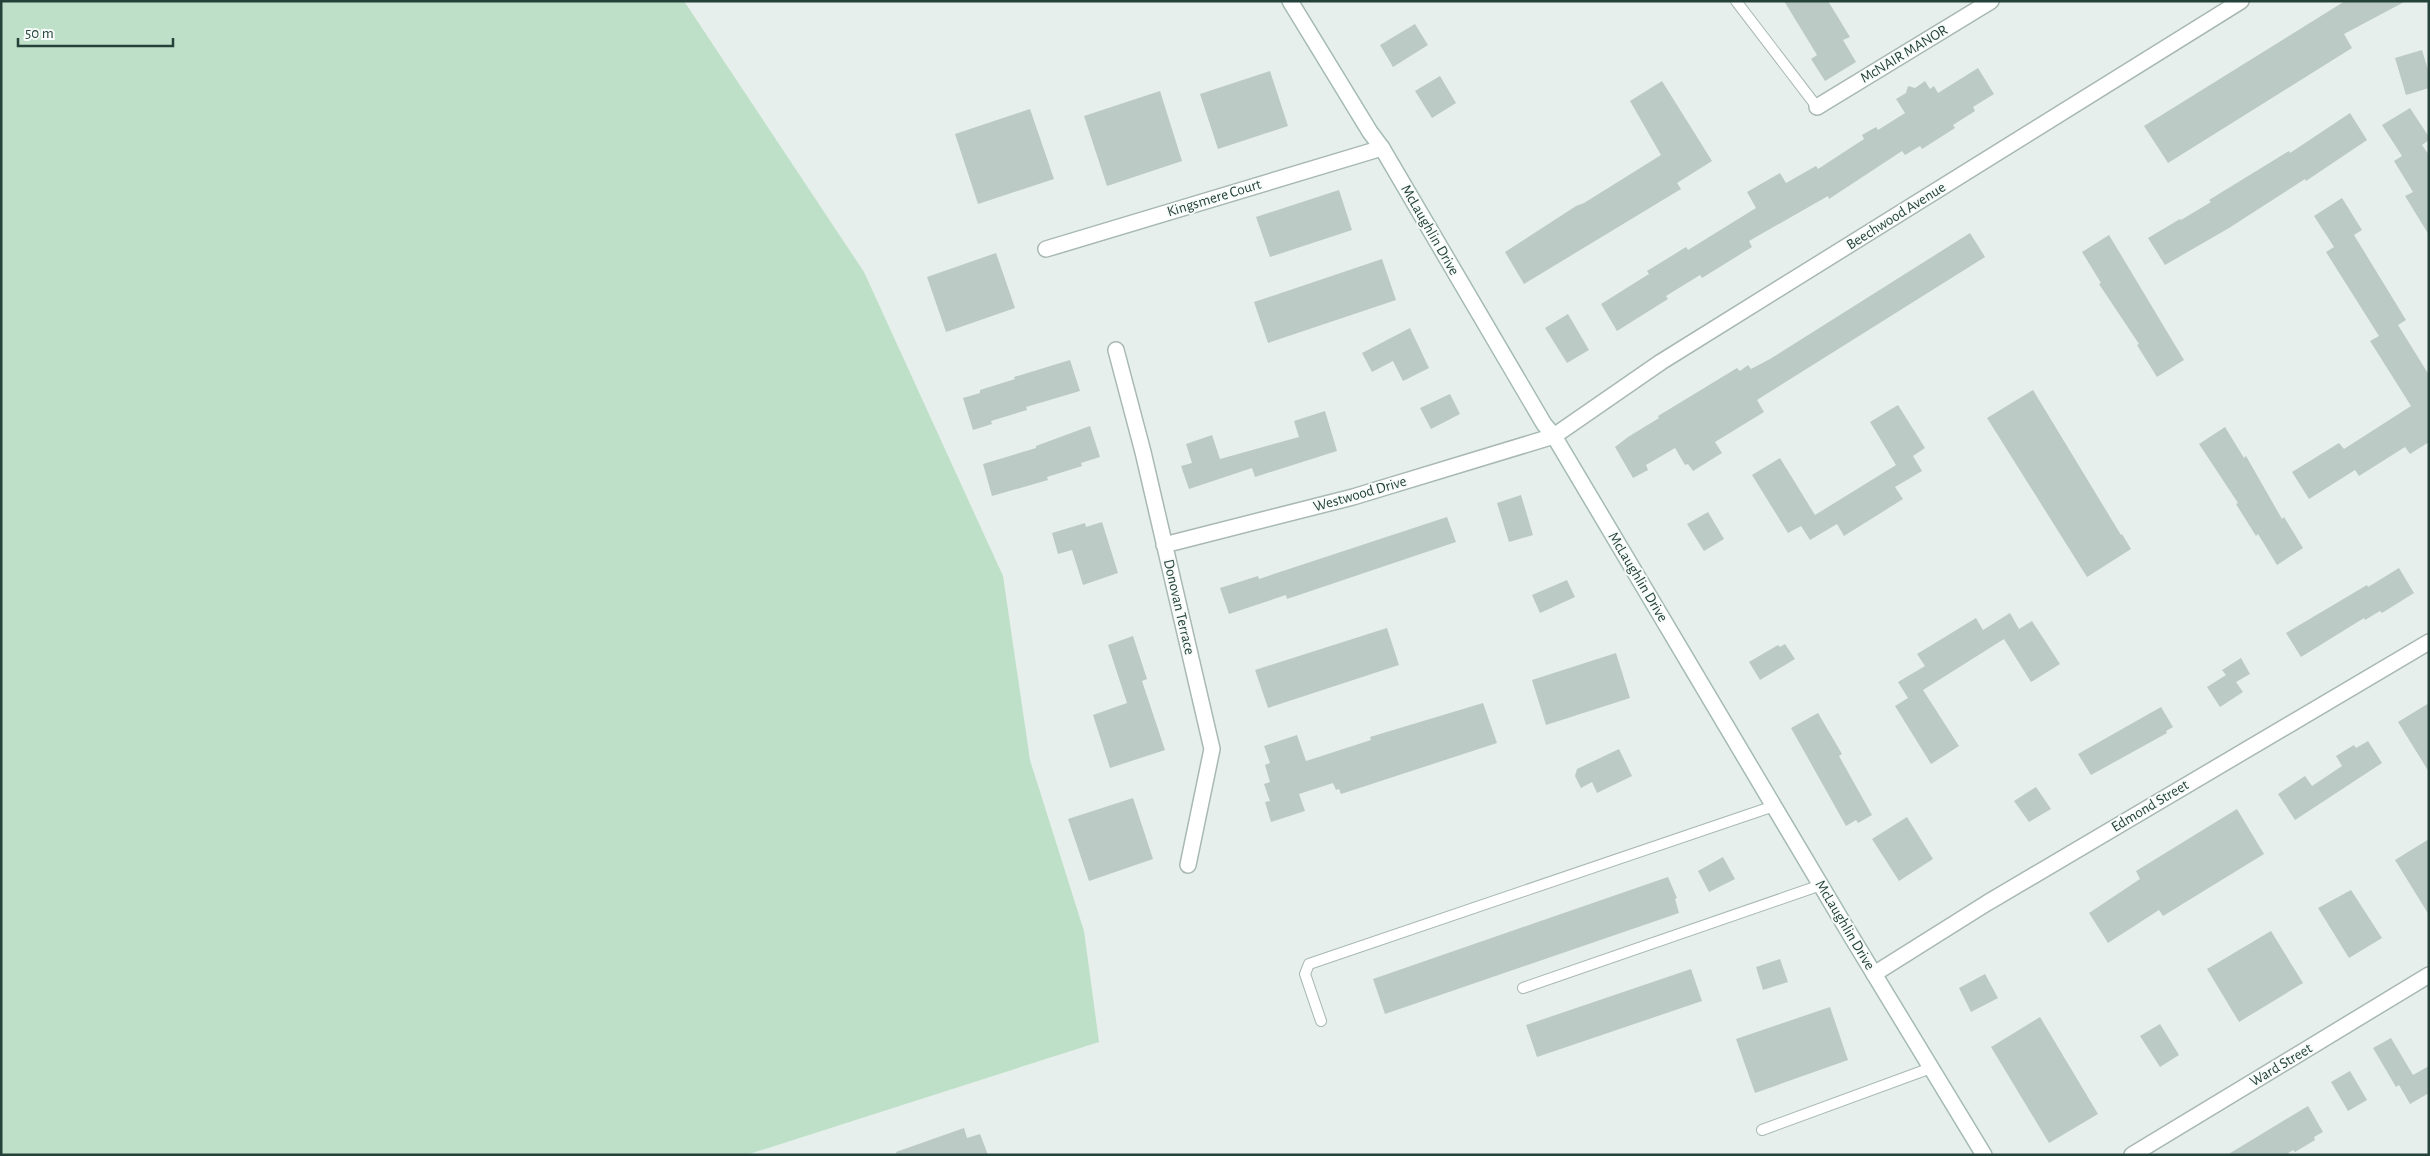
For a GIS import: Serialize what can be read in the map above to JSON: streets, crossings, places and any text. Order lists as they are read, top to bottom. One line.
{"streets":{"street":["McNAIR MANOR","Kingsmere Court","Beechwood Avenue","McLaughlin Drive","Westwood Drive","Donovan Terrace","Edmond Street","Ward Street"]},"crossings":[["Kingsmere Court","McLaughlin Drive"],["Beechwood Avenue","McLaughlin Drive"],["Beechwood Avenue","Westwood Drive"],["McLaughlin Drive","Westwood Drive"],["McLaughlin Drive","Edmond Street"],["Westwood Drive","Donovan Terrace"]],"scale_bar":"50 m"}
